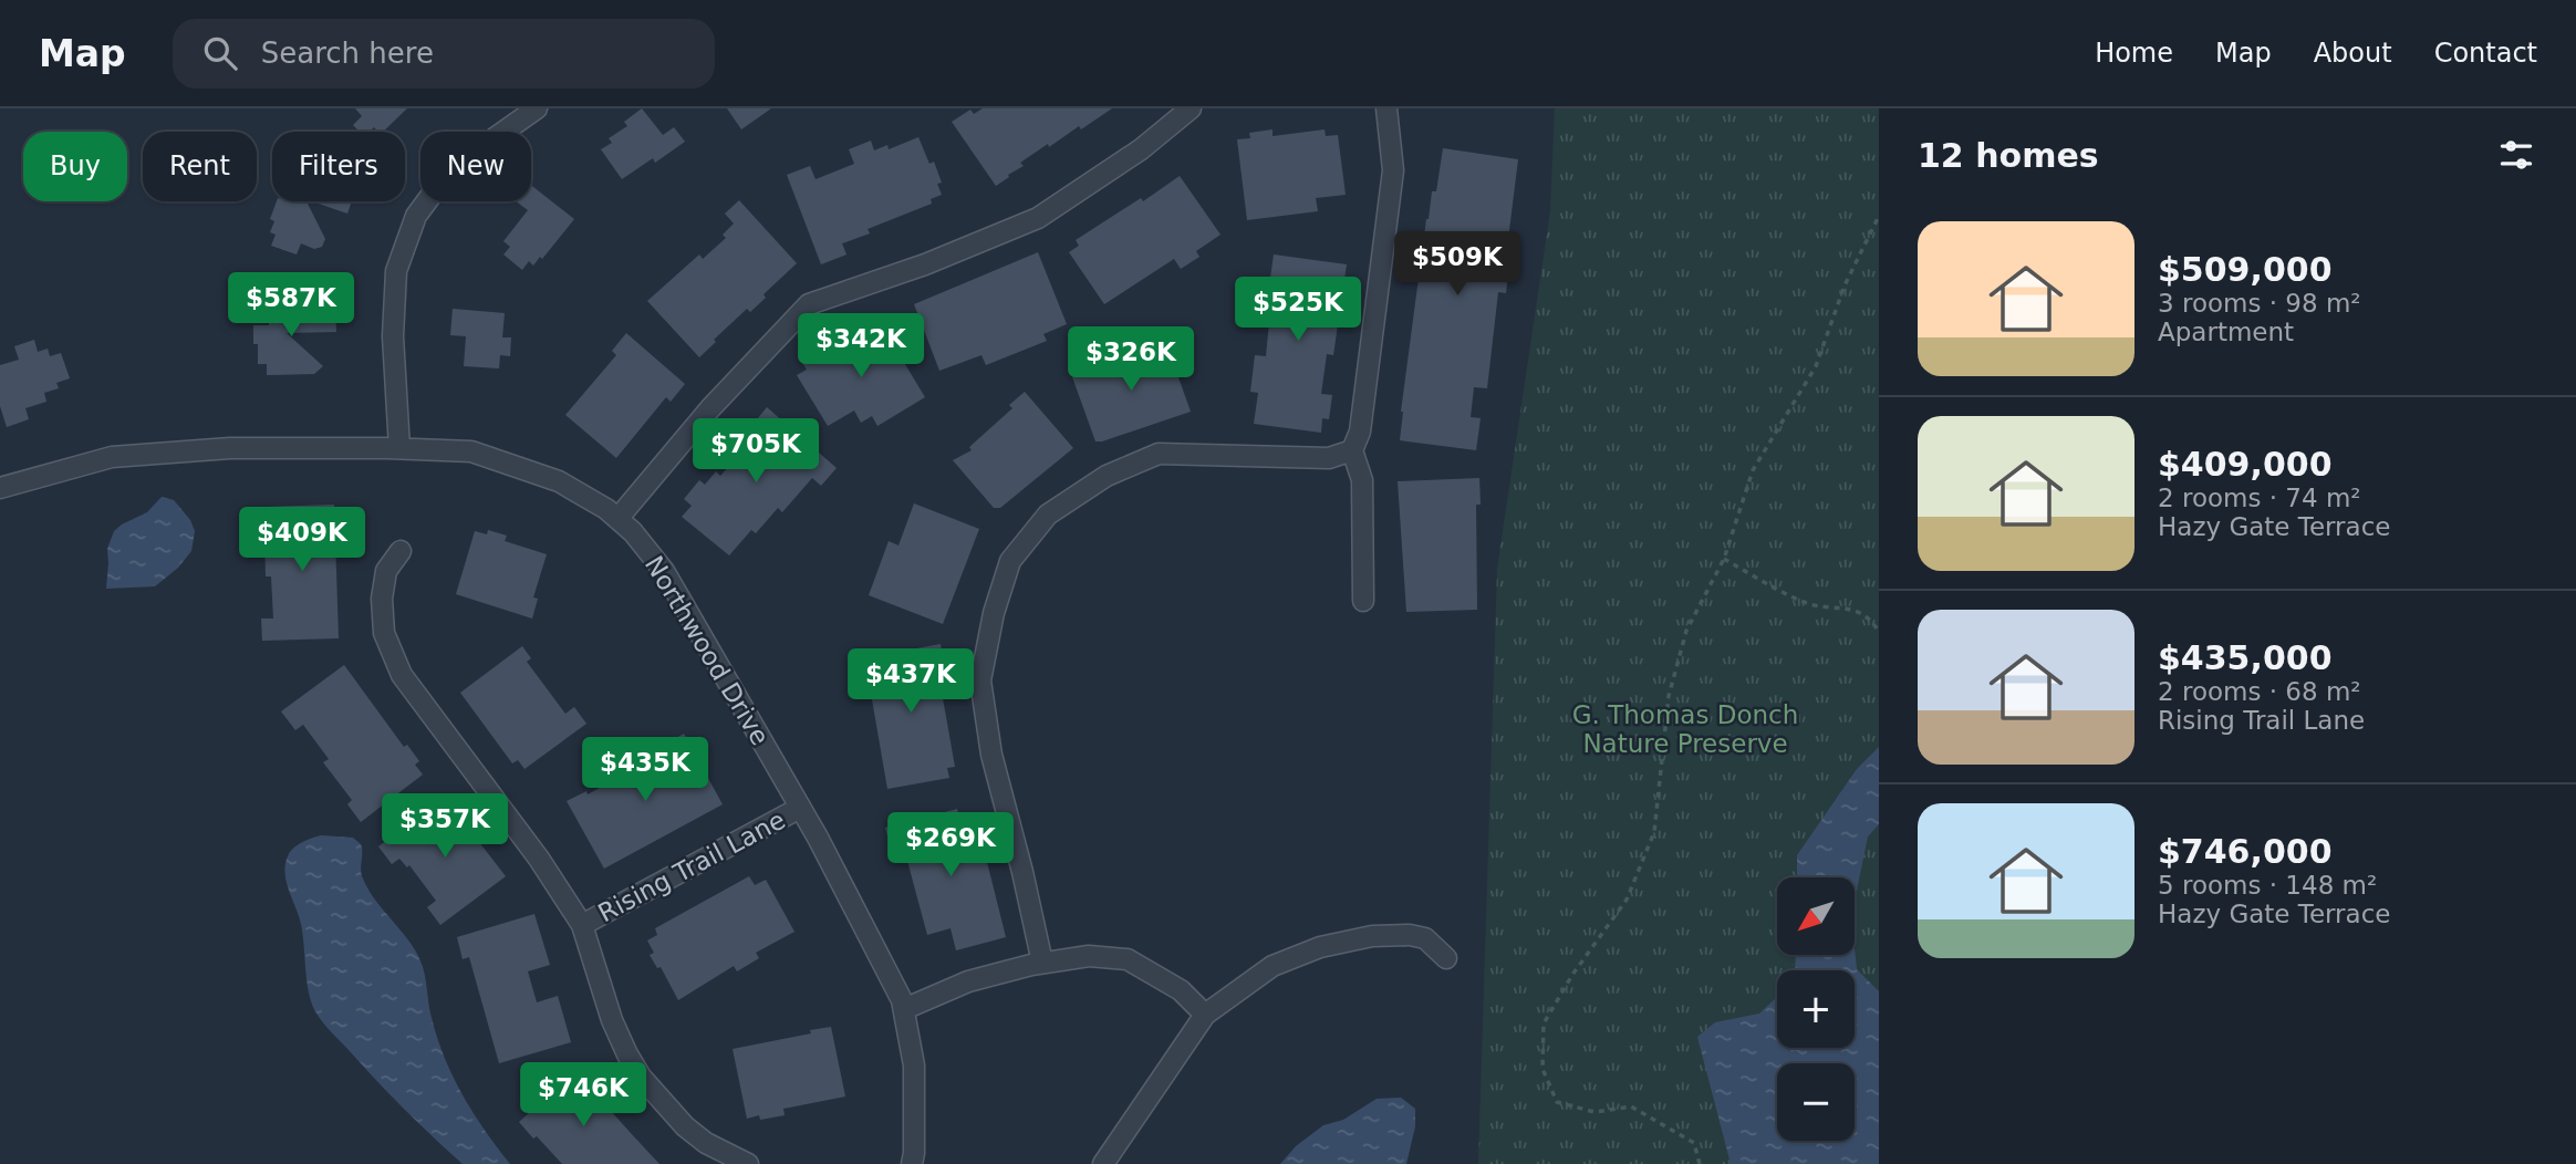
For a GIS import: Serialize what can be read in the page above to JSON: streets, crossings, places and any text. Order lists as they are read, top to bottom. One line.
{"streets":{"street":["Northwood Drive","Rising Trail Lane"]},"crossings":[["Northwood Drive","Rising Trail Lane"]],"parks":["G. Thomas Donch Nature Preserve"],"north":"bottom left","page":{"header":"Map","search":"Search here","nav":["Home","Map","About","Contact"],"heading":"12 homes","chip":["Buy","Rent","Filters","New"],"list":[{"name":"$509,000","note":"3 rooms · 98 m² · Apartment"},{"name":"$409,000","note":"2 rooms · 74 m² · Hazy Gate Terrace"},{"name":"$435,000","note":"2 rooms · 68 m² · Rising Trail Lane"},{"name":"$746,000","note":"5 rooms · 148 m² · Hazy Gate Terrace"}],"price":["$509K","$587K","$525K","$342K","$326K","$705K","$409K","$437K","$435K","$357K","$269K","$746K"],"map_buttons":["+","−"]}}
